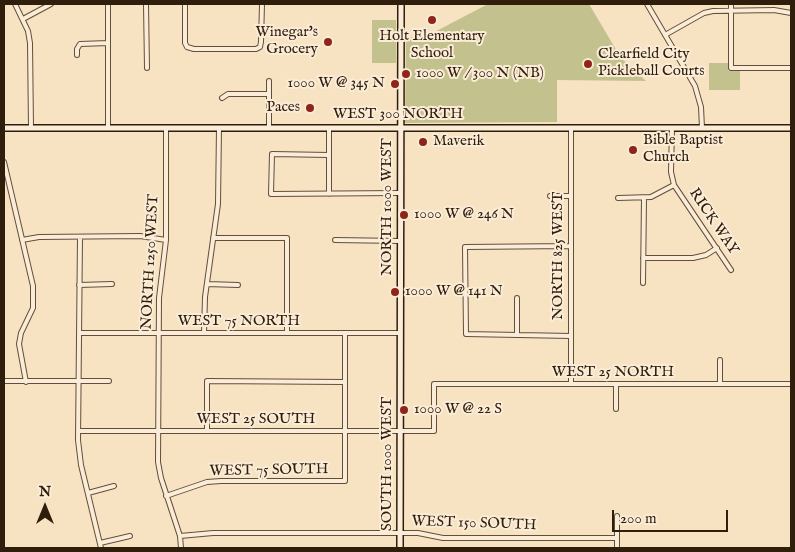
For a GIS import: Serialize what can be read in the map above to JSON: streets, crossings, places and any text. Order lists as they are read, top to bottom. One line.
{"streets":{"main road":["WEST 300 NORTH","NORTH 1000 WEST","SOUTH 1000 WEST"],"street":["RICK WAY","NORTH 825 WEST","NORTH 1250 WEST","WEST 75 NORTH","WEST 25 NORTH","WEST 25 SOUTH","WEST 75 SOUTH","WEST 150 SOUTH"]},"crossings":[["WEST 300 NORTH","NORTH 1000 WEST"],["WEST 300 NORTH","RICK WAY"],["WEST 300 NORTH","NORTH 825 WEST"],["WEST 300 NORTH","NORTH 1250 WEST"],["NORTH 1000 WEST","WEST 75 NORTH"],["NORTH 1000 WEST","SOUTH 1000 WEST"],["NORTH 825 WEST","WEST 25 NORTH"],["NORTH 1250 WEST","WEST 75 NORTH"],["NORTH 1250 WEST","WEST 25 SOUTH"],["NORTH 1250 WEST","WEST 75 SOUTH"],["NORTH 1250 WEST","WEST 150 SOUTH"],["WEST 25 NORTH","WEST 25 SOUTH"],["WEST 25 SOUTH","SOUTH 1000 WEST"],["WEST 25 SOUTH","WEST 75 SOUTH"],["SOUTH 1000 WEST","WEST 150 SOUTH"]],"places":["Holt Elementary School","Winegar's Grocery","Clearfield City Pickleball Courts","1000 W / 300 N (NB)","1000 W @ 345 N","Paces","Maverik","Bible Baptist Church","1000 W @ 246 N","1000 W @ 141 N","1000 W @ 22 S"],"scale_bar":"200 m","north":"top"}
